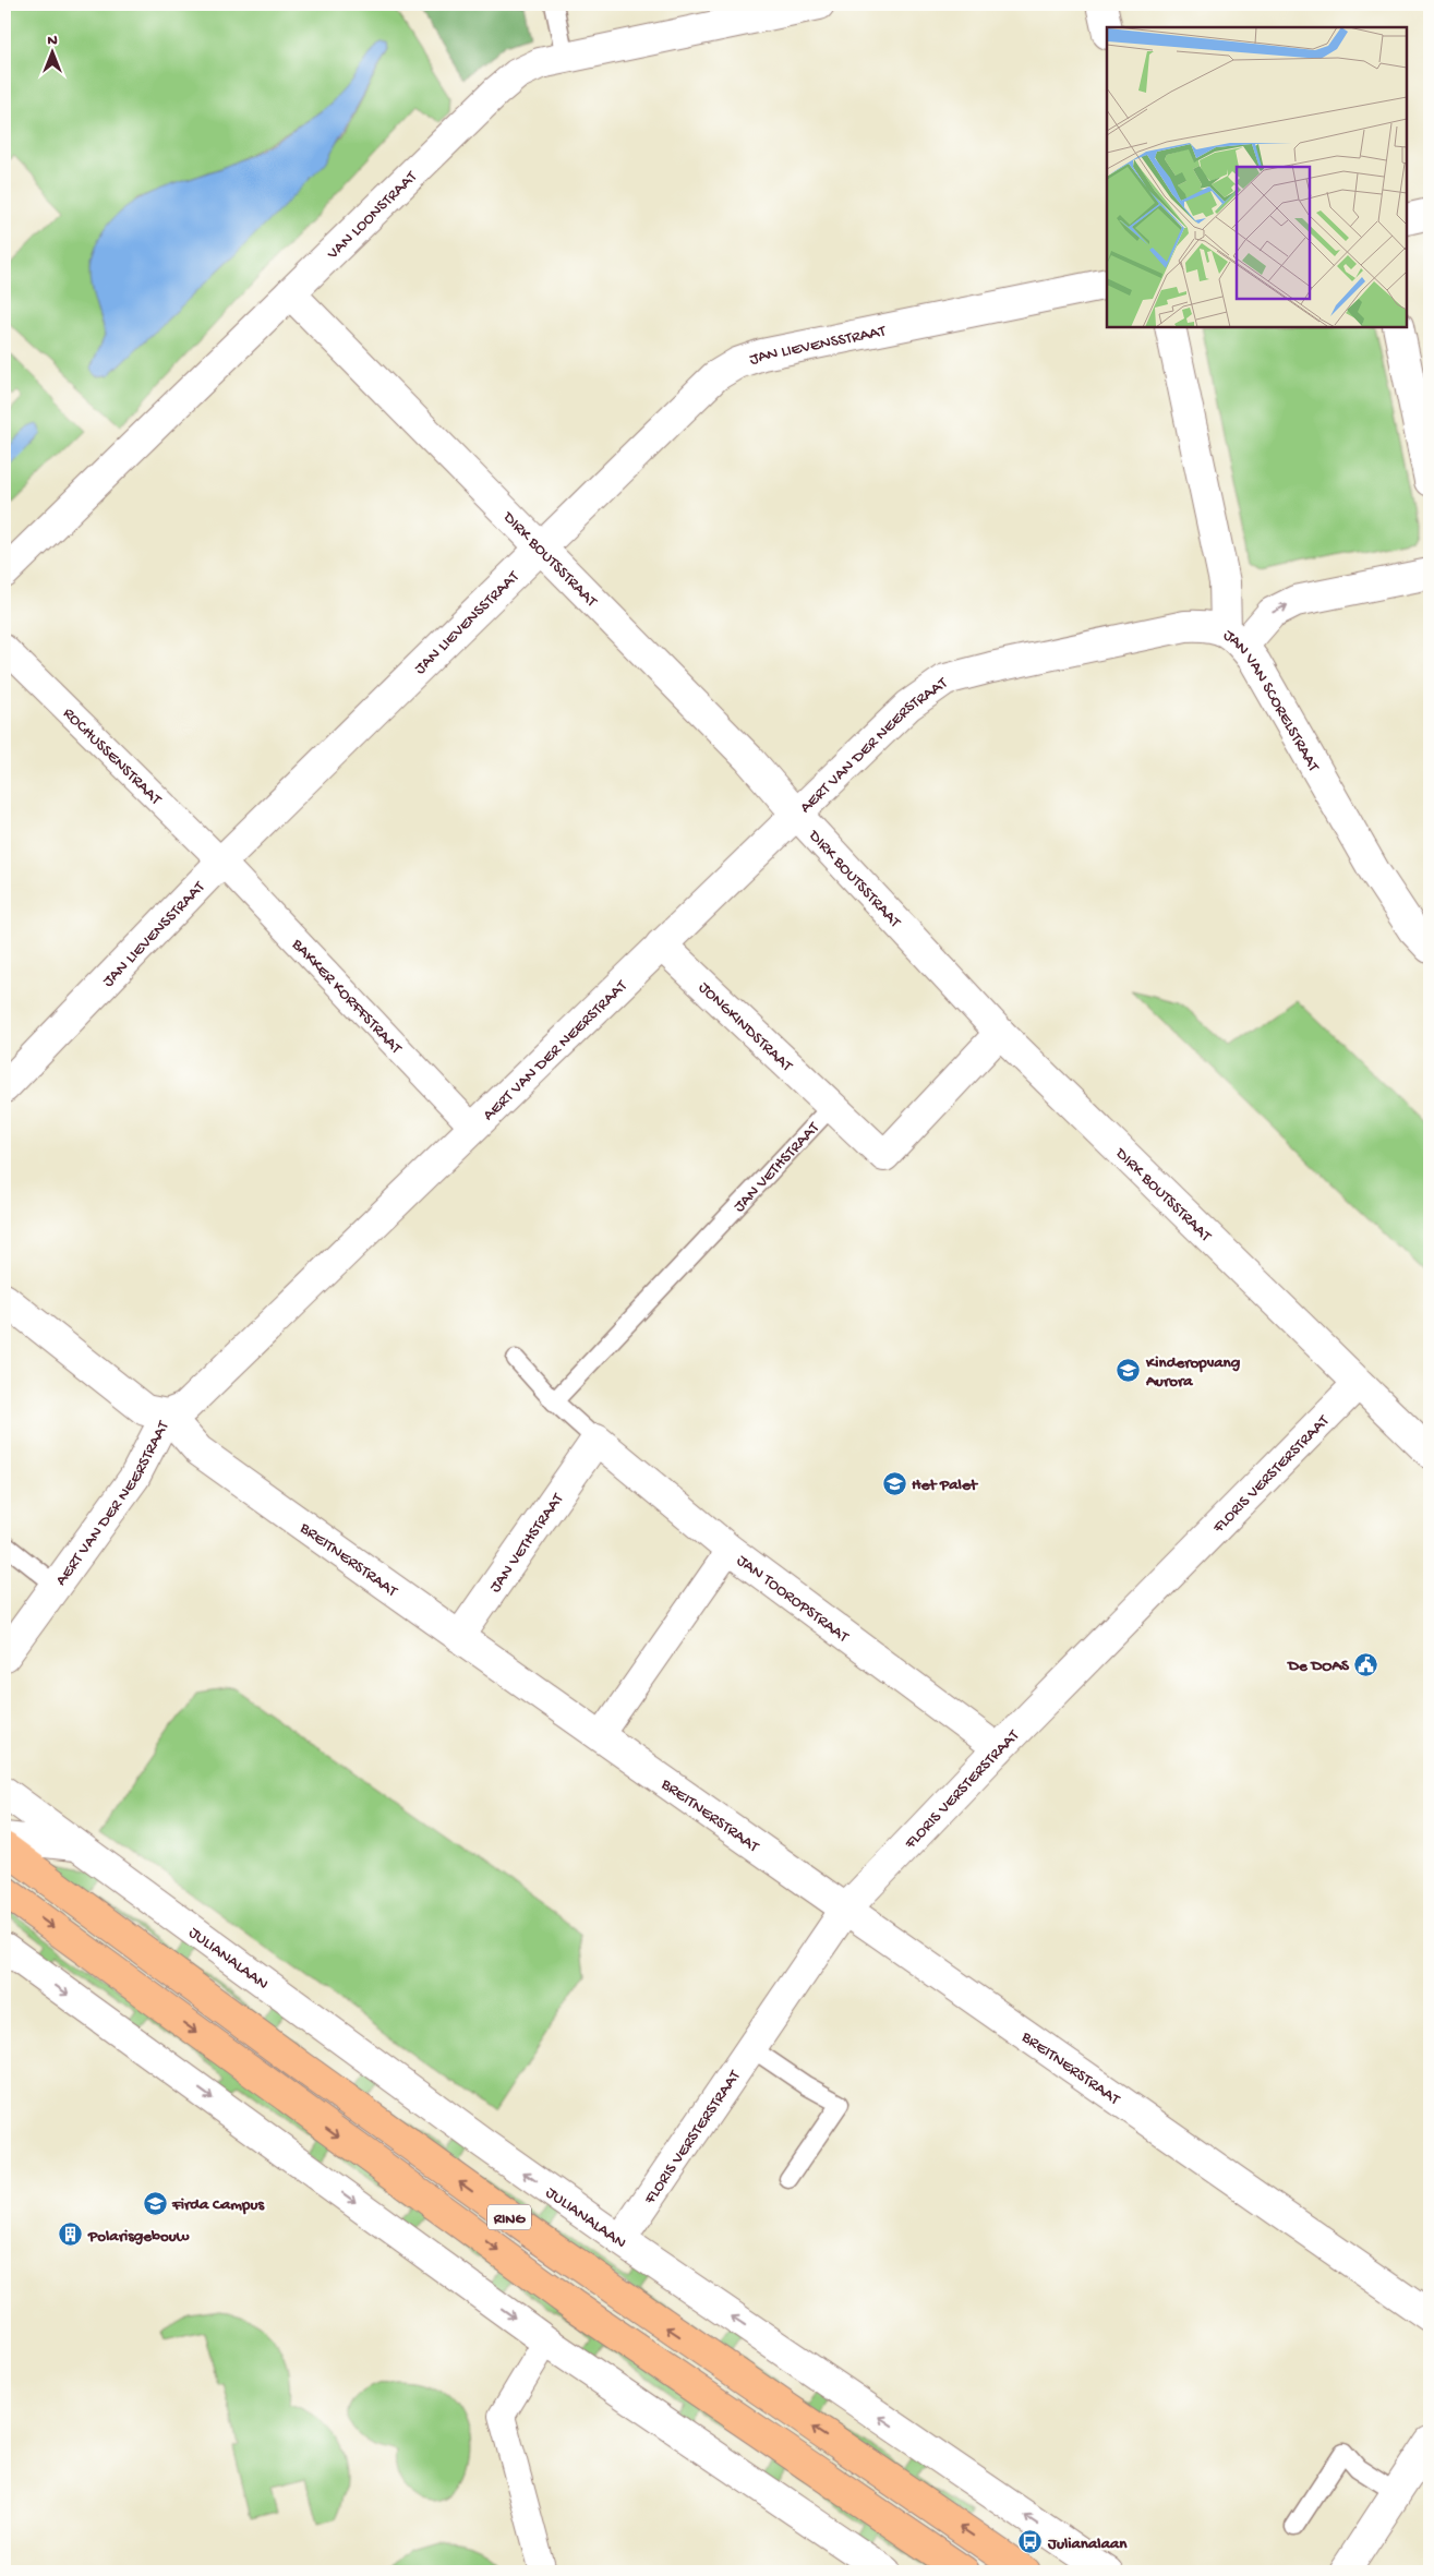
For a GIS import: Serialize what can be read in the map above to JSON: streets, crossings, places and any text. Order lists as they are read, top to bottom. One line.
{"streets":{"main road":["RING"],"street":["VAN LOONSTRAAT","JAN LIEVENSSTRAAT","DIRK BOUTSSTRAAT","JAN VAN SCORELSTRAAT","AERT VAN DER NEERSTRAAT","ROCHUSSENSTRAAT","BAKKER KORFFSTRAAT","JONGKINDSTRAAT","JAN VETHSTRAAT","FLORIS VERSTERSTRAAT","BREITNERSTRAAT","JAN TOOROPSTRAAT","JULIANALAAN"]},"crossings":[["VAN LOONSTRAAT","DIRK BOUTSSTRAAT"],["JAN LIEVENSSTRAAT","DIRK BOUTSSTRAAT"],["JAN LIEVENSSTRAAT","ROCHUSSENSTRAAT"],["JAN LIEVENSSTRAAT","BAKKER KORFFSTRAAT"],["DIRK BOUTSSTRAAT","AERT VAN DER NEERSTRAAT"],["DIRK BOUTSSTRAAT","JAN VETHSTRAAT"],["DIRK BOUTSSTRAAT","FLORIS VERSTERSTRAAT"],["JAN VAN SCORELSTRAAT","AERT VAN DER NEERSTRAAT"],["AERT VAN DER NEERSTRAAT","BAKKER KORFFSTRAAT"],["AERT VAN DER NEERSTRAAT","JONGKINDSTRAAT"],["AERT VAN DER NEERSTRAAT","BREITNERSTRAAT"],["ROCHUSSENSTRAAT","BAKKER KORFFSTRAAT"],["JONGKINDSTRAAT","JAN VETHSTRAAT"],["JAN VETHSTRAAT","BREITNERSTRAAT"],["JAN VETHSTRAAT","JAN TOOROPSTRAAT"],["FLORIS VERSTERSTRAAT","BREITNERSTRAAT"],["FLORIS VERSTERSTRAAT","JAN TOOROPSTRAAT"],["FLORIS VERSTERSTRAAT","JULIANALAAN"]],"places":{"school or university":["Kinderopvang Aurora","Het Palet","Firda Campus"],"public building":["De DOAS"],"building":["Polarisgebouw"],"bus stop":["Julianalaan"]},"north":"top"}
